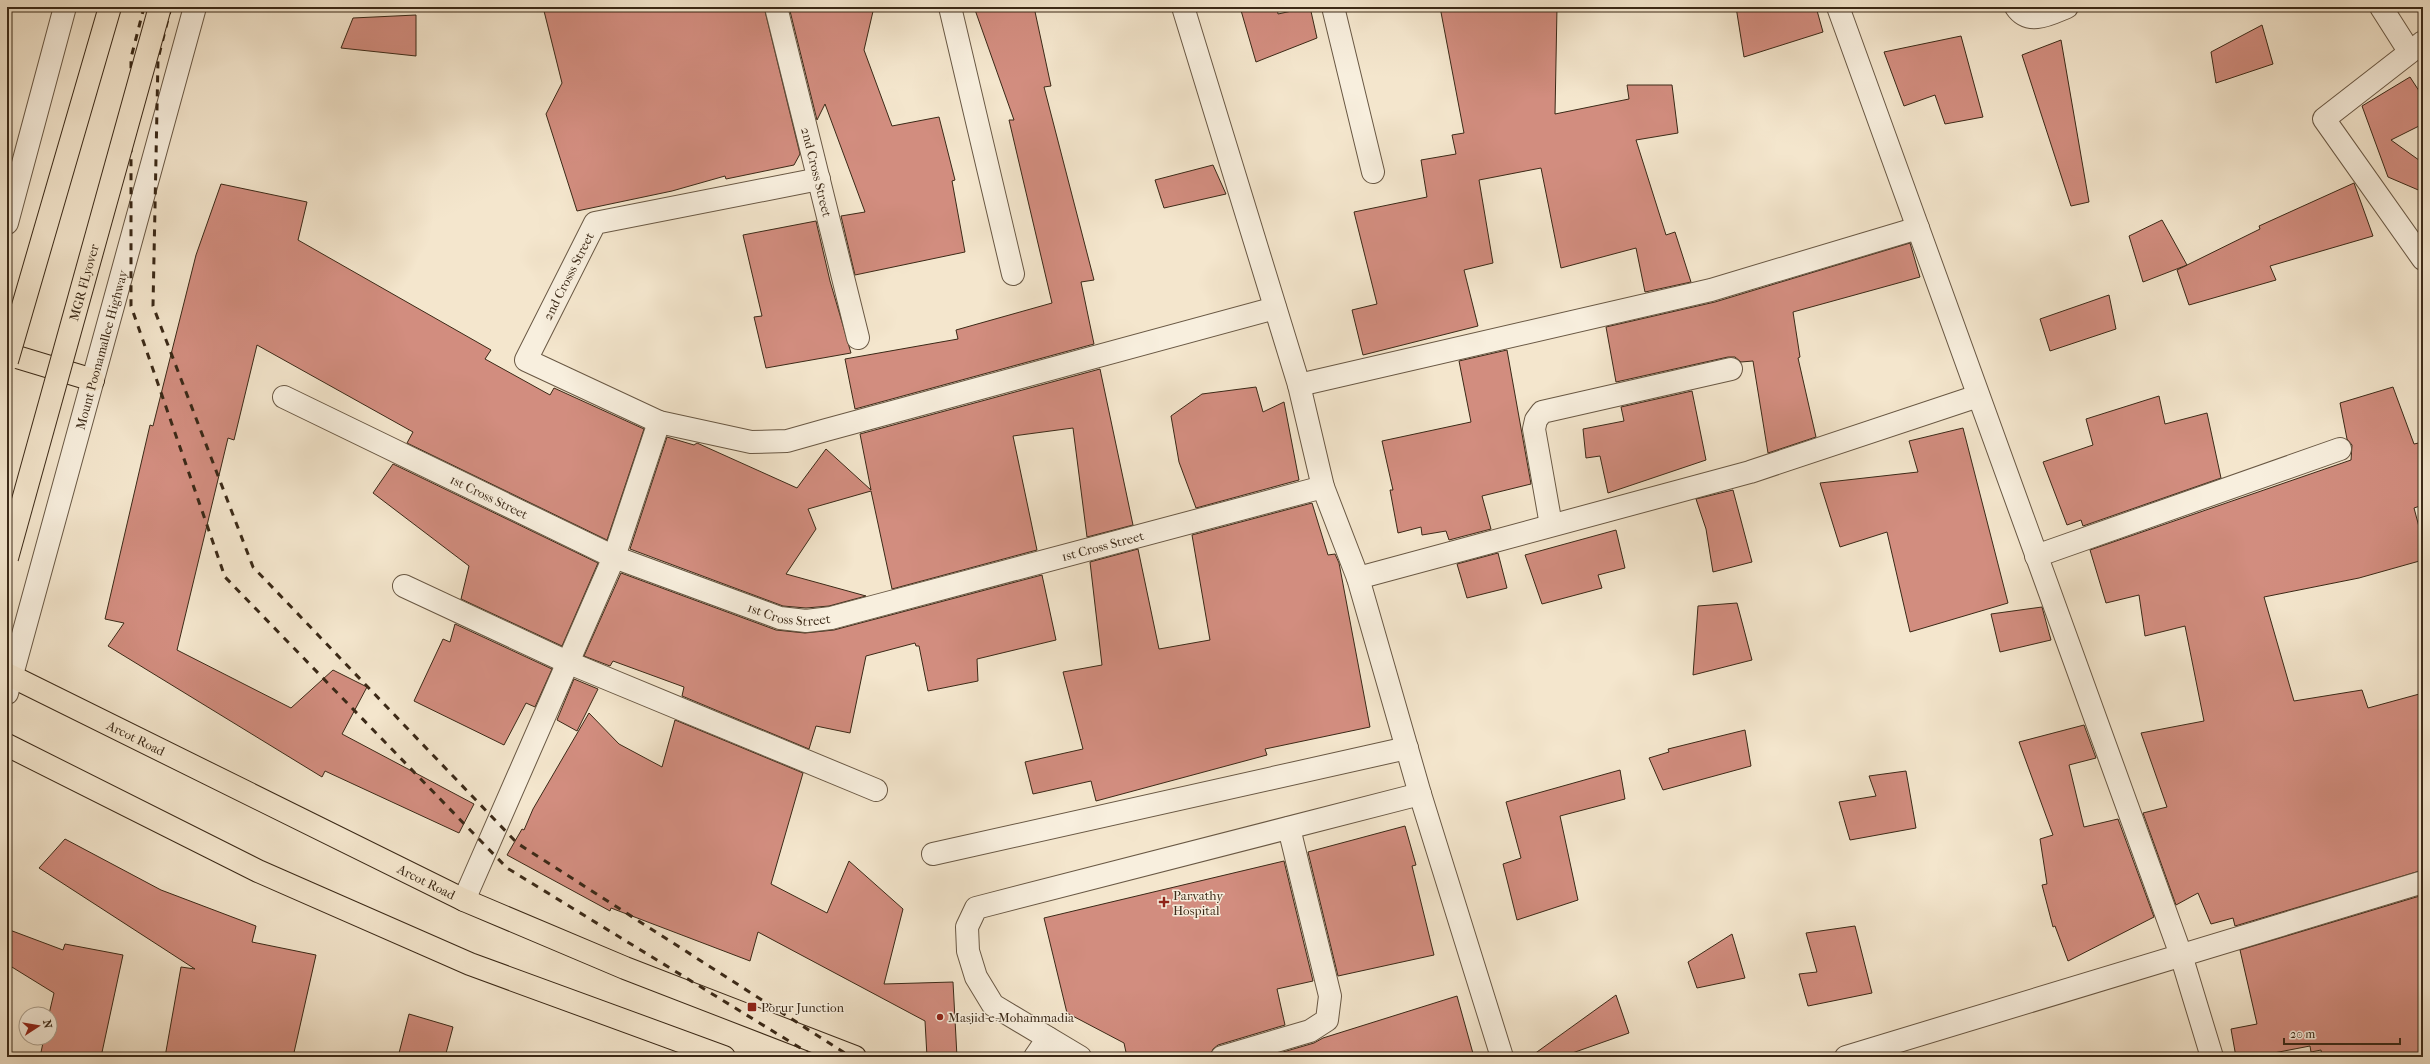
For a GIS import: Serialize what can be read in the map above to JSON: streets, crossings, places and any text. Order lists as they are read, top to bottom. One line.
{"streets":{"main road":["MGR FLyover","Arcot Road"],"street":["2nd Cross Street","2nd Crosss Street","Mount Poonamallee Highway","1st Cross Street"]},"crossings":[["2nd Cross Street","2nd Crosss Street"],["Mount Poonamallee Highway","Arcot Road"]],"places":{"health":["Parvathy Hospital"],"transit":["Porur Junction"],"other":["Masjid-e-Mohammadia"]},"scale_bar":"20 m","north":"right"}
